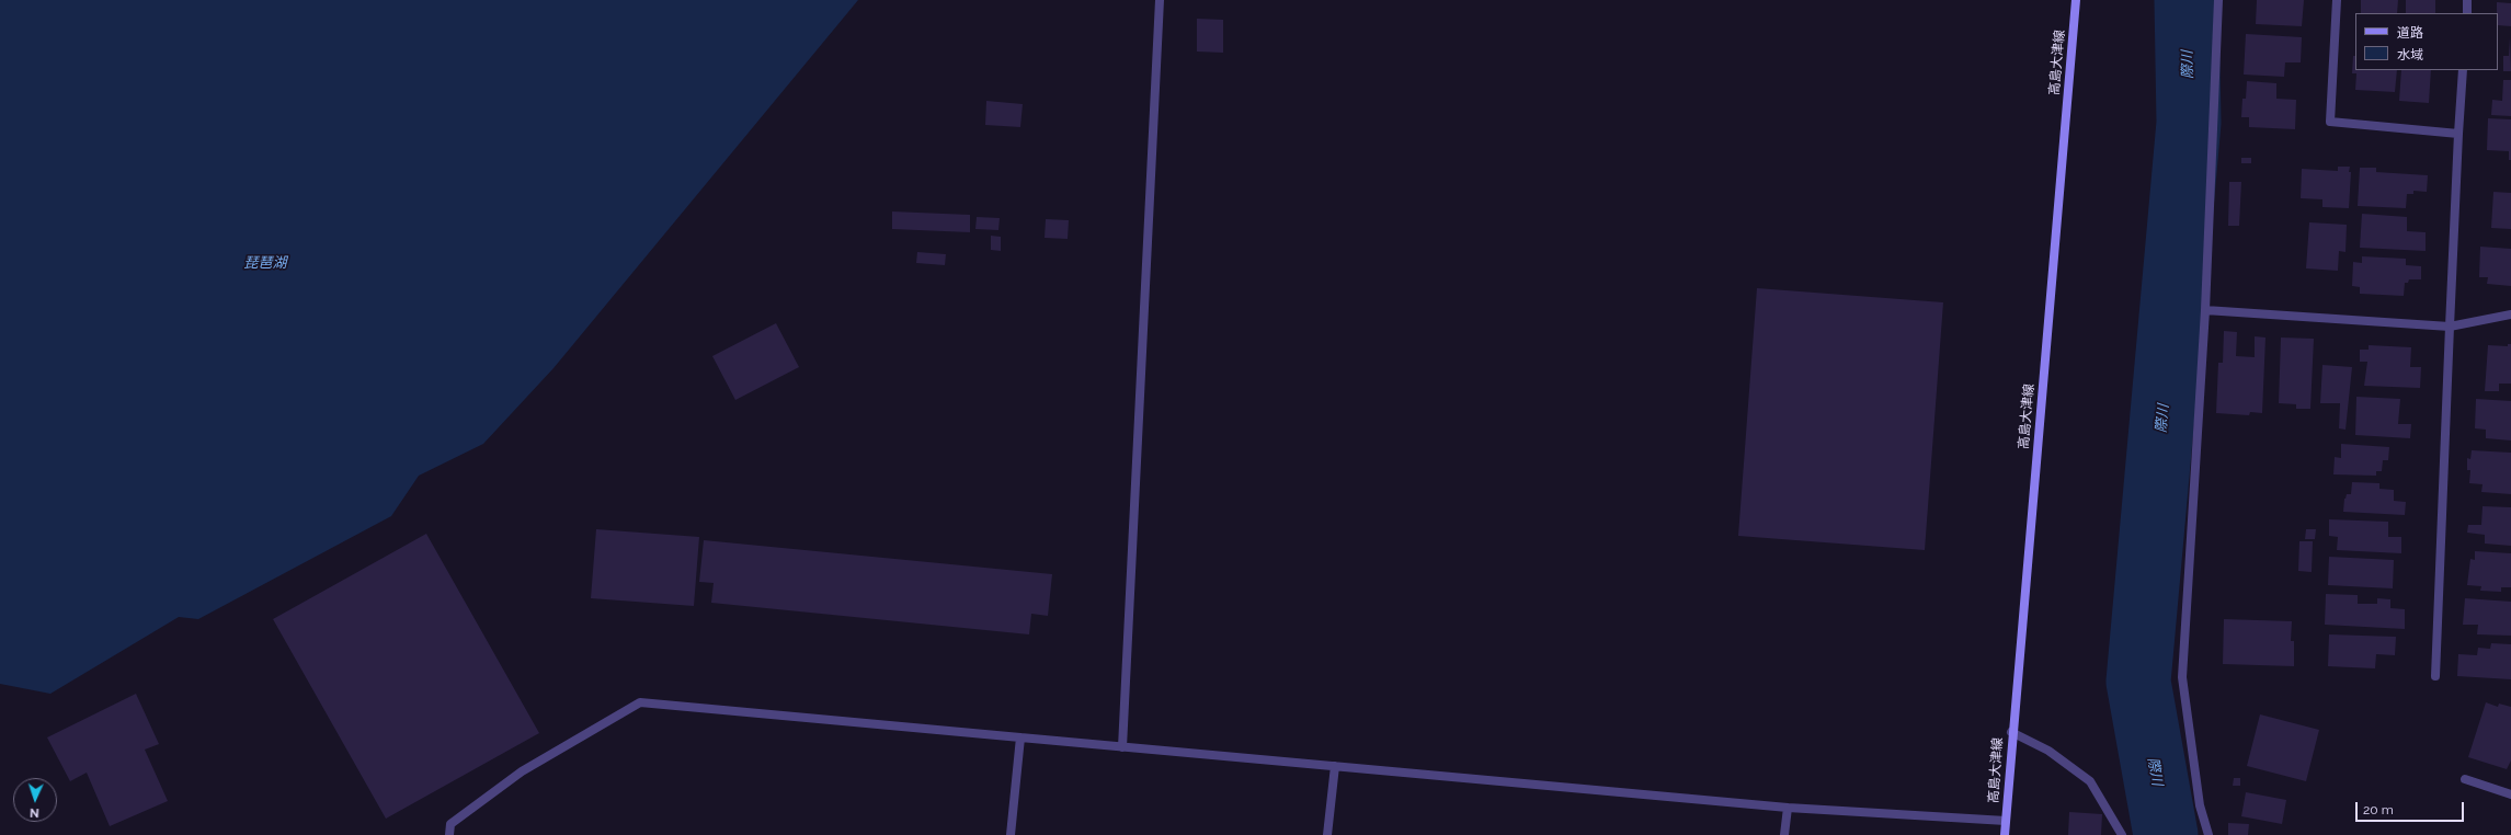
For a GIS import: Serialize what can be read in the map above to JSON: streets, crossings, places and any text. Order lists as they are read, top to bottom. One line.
{"streets":{"main road":["高島大津線"]},"water":["際川","琵琶湖"],"legend":["道路","水域"],"scale_bar":"20 m","north":"bottom"}
